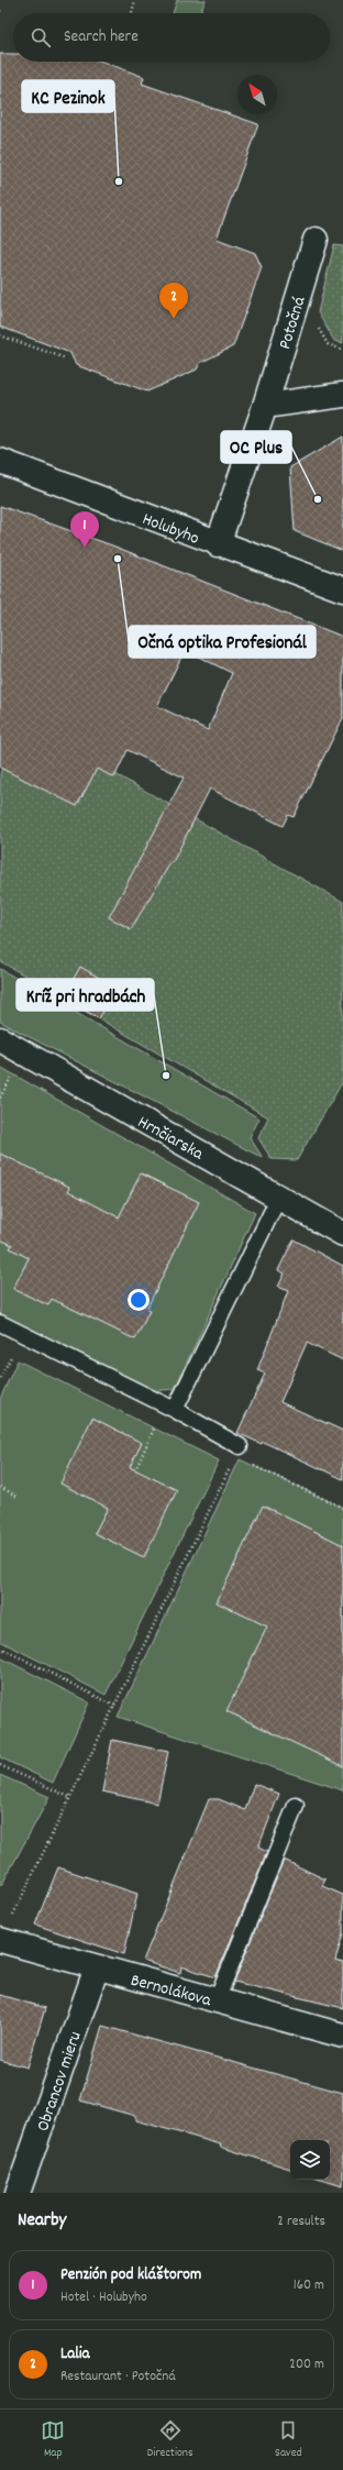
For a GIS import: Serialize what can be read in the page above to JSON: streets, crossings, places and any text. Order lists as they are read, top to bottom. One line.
{"streets":{"street":["Potočná","Holubyho","Hrnčiarska","Bernolákova","Obrancov mieru"]},"crossings":[["Potočná","Holubyho"],["Bernolákova","Obrancov mieru"]],"places":["KC Pezinok","OC Plus","Očná optika Profesionál","Kríž pri hradbách"],"north":"top left","page":{"search":"Search here","pins":["2","1"],"heading":["Nearby","2 results"],"list":[{"mark":"1","name":"Penzión pod kláštorom","note":"Hotel · Holubyho","value":"160 m"},{"mark":"2","name":"Lalia","note":"Restaurant · Potočná","value":"200 m"}],"nav":["Map","Directions","Saved"]}}
